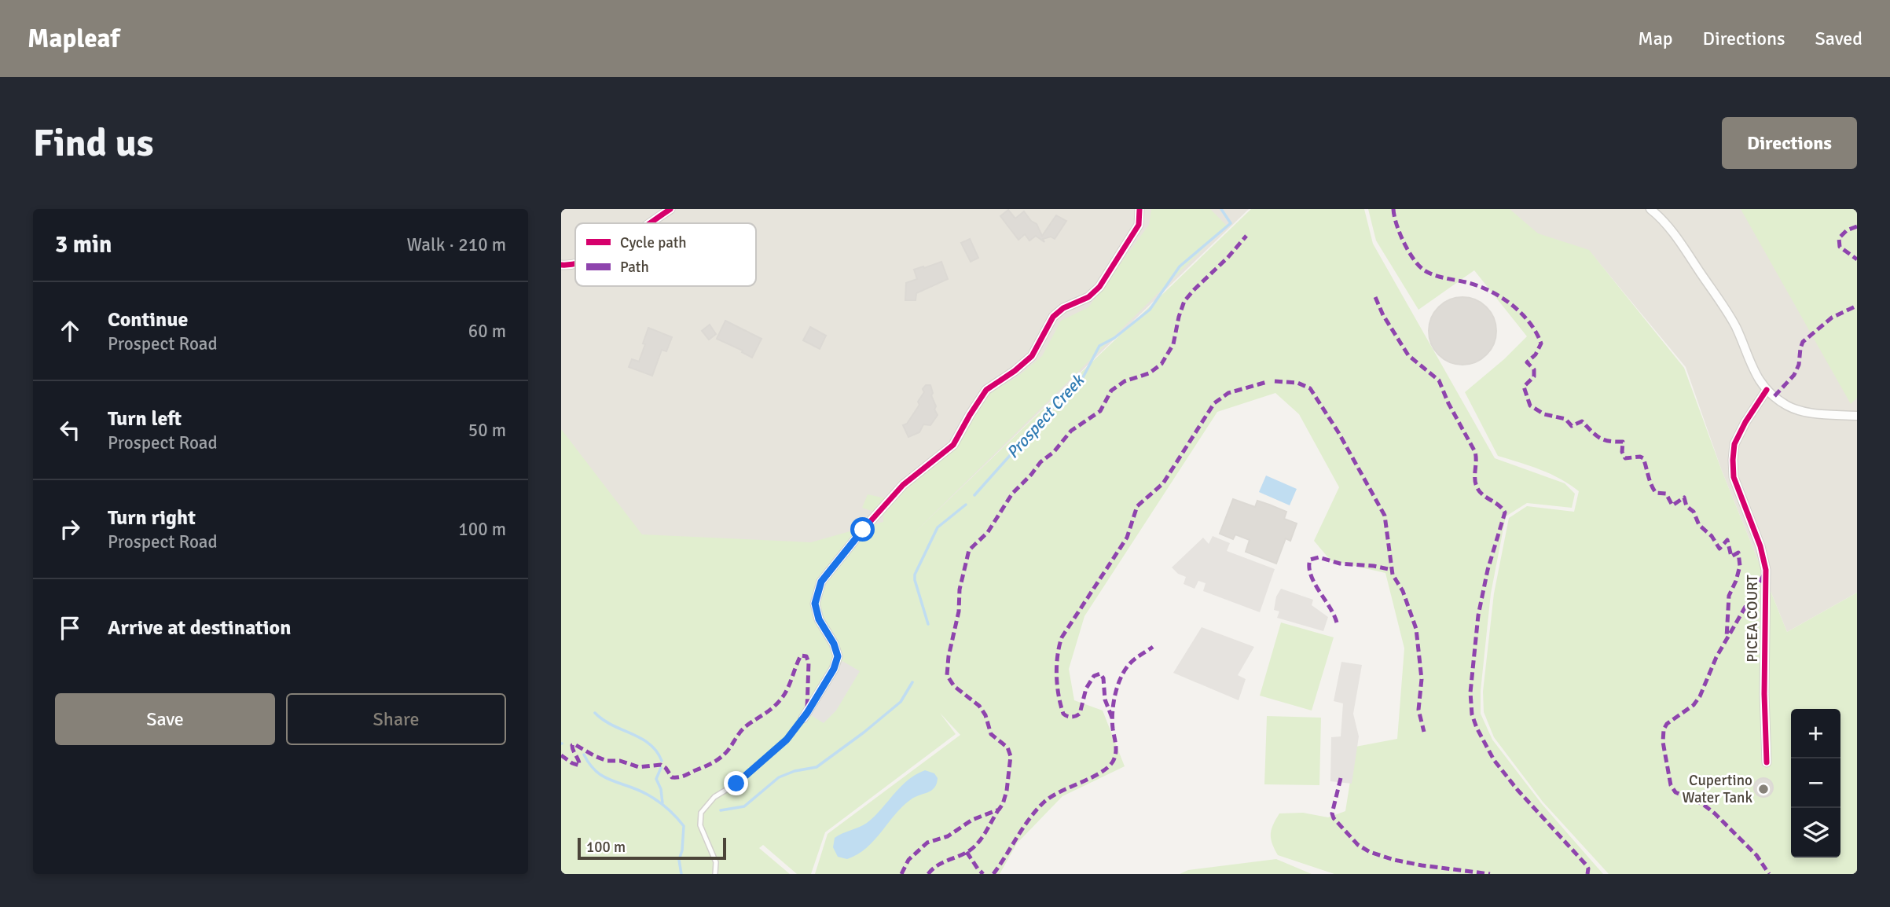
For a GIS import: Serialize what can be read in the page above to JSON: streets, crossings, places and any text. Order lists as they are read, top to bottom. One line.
{"streets":{"street":["PICEA COURT"]},"water":["Prospect Creek"],"places":["Cupertino Water Tank"],"legend":["Cycle path","Path"],"scale_bar":"100 m","page":{"header":"Mapleaf","nav":["Map","Directions","Saved"],"buttons":["Directions",["Save","Share"]],"title":"Find us","heading":["3 min","Walk · 210 m"],"list":[["Continue","Prospect Road","60 m"],["Turn left","Prospect Road","50 m"],["Turn right","Prospect Road","100 m"],"Arrive at destination"],"map_buttons":["+","−"],"scale":"100 m"}}
